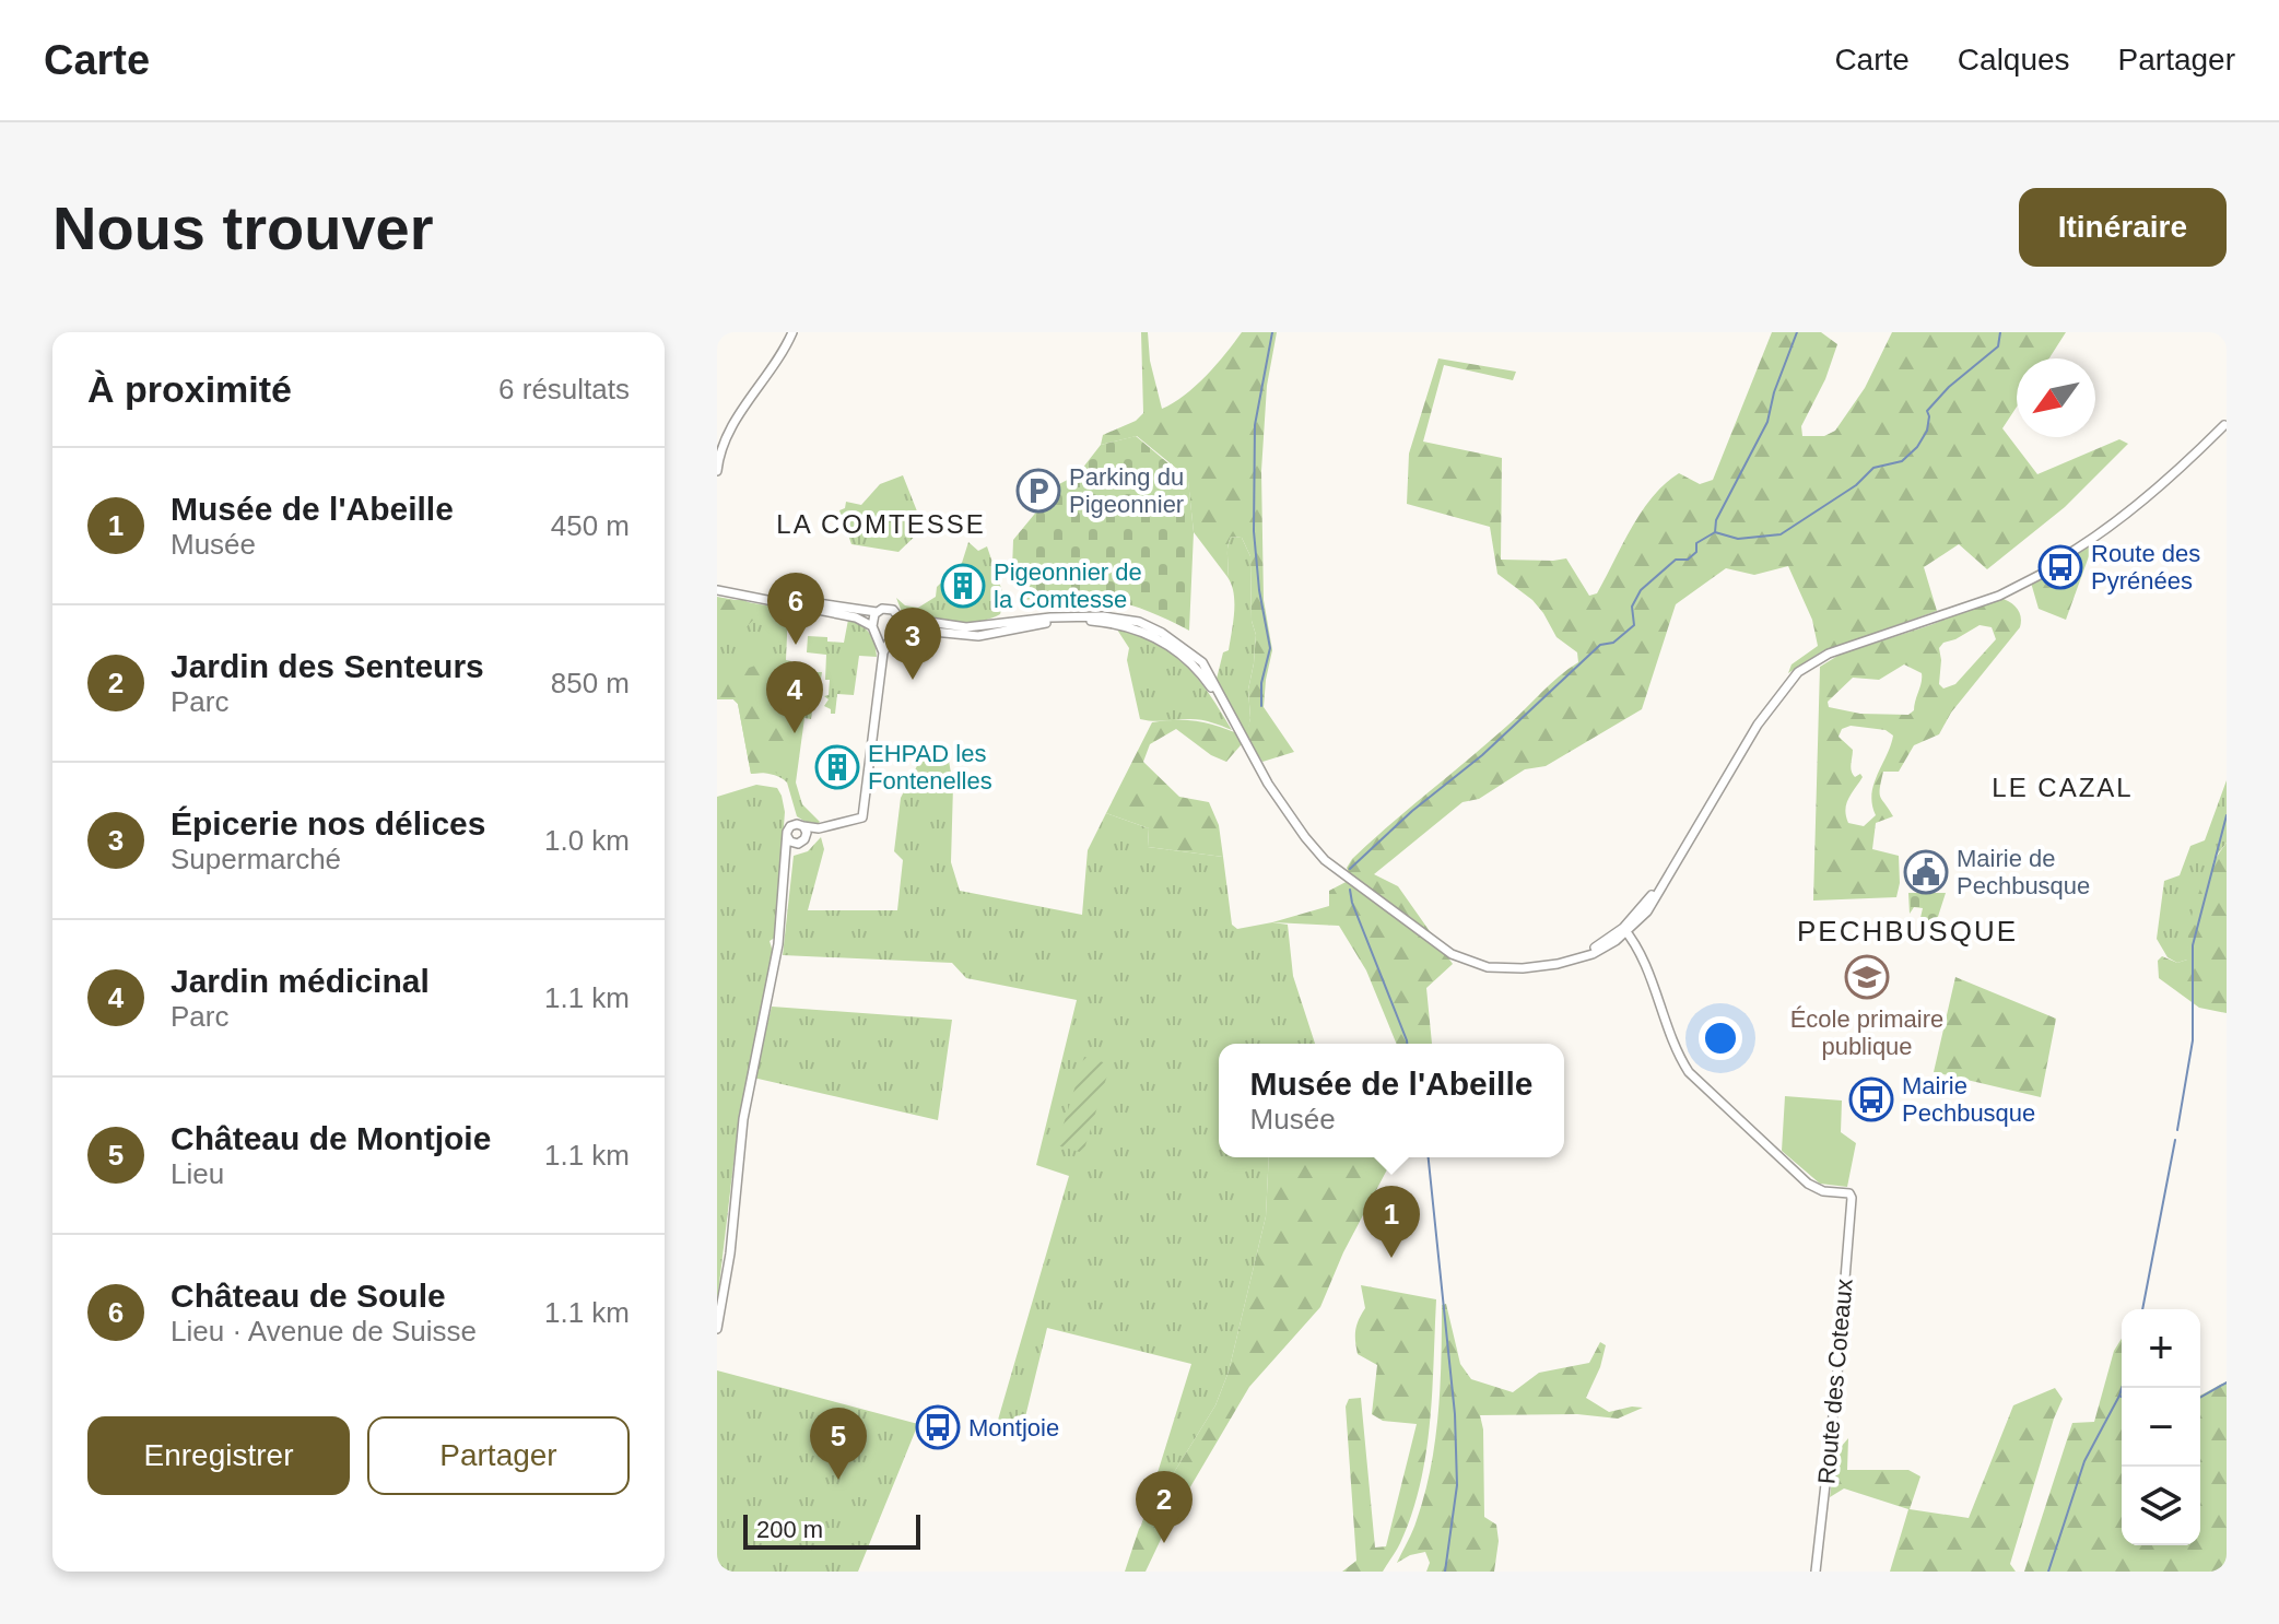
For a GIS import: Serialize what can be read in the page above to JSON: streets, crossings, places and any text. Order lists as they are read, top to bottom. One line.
{"streets":{"street":["Route des Coteaux"]},"districts":["LA COMTESSE","LE CAZAL","PECHBUSQUE"],"places":{"parking":["Parking du Pigeonnier"],"bus stop":["Route des Pyrénées","Mairie Pechbusque","Montjoie"],"building":["Pigeonnier de la Comtesse","EHPAD les Fontenelles"],"public building":["Mairie de Pechbusque"],"school or university":["École primaire publique"]},"scale_bar":"200 m","north":"bottom left","page":{"header":"Carte","nav":["Carte","Calques","Partager"],"buttons":["Itinéraire",["Enregistrer","Partager"]],"title":"Nous trouver","heading":["À proximité","6 résultats"],"list":[{"mark":"1","name":"Musée de l'Abeille","note":"Musée","value":"450 m"},{"mark":"2","name":"Jardin des Senteurs","note":"Parc","value":"850 m"},{"mark":"3","name":"Épicerie nos délices","note":"Supermarché","value":"1.0 km"},{"mark":"4","name":"Jardin médicinal","note":"Parc","value":"1.1 km"},{"mark":"5","name":"Château de Montjoie","note":"Lieu","value":"1.1 km"},{"mark":"6","name":"Château de Soule","note":"Lieu · Avenue de Suisse","value":"1.1 km"}],"pins":["6","3","4","1","5","2"],"popup":["Musée de l'Abeille","Musée"],"map_buttons":["+","−"],"scale":"200 m"}}
